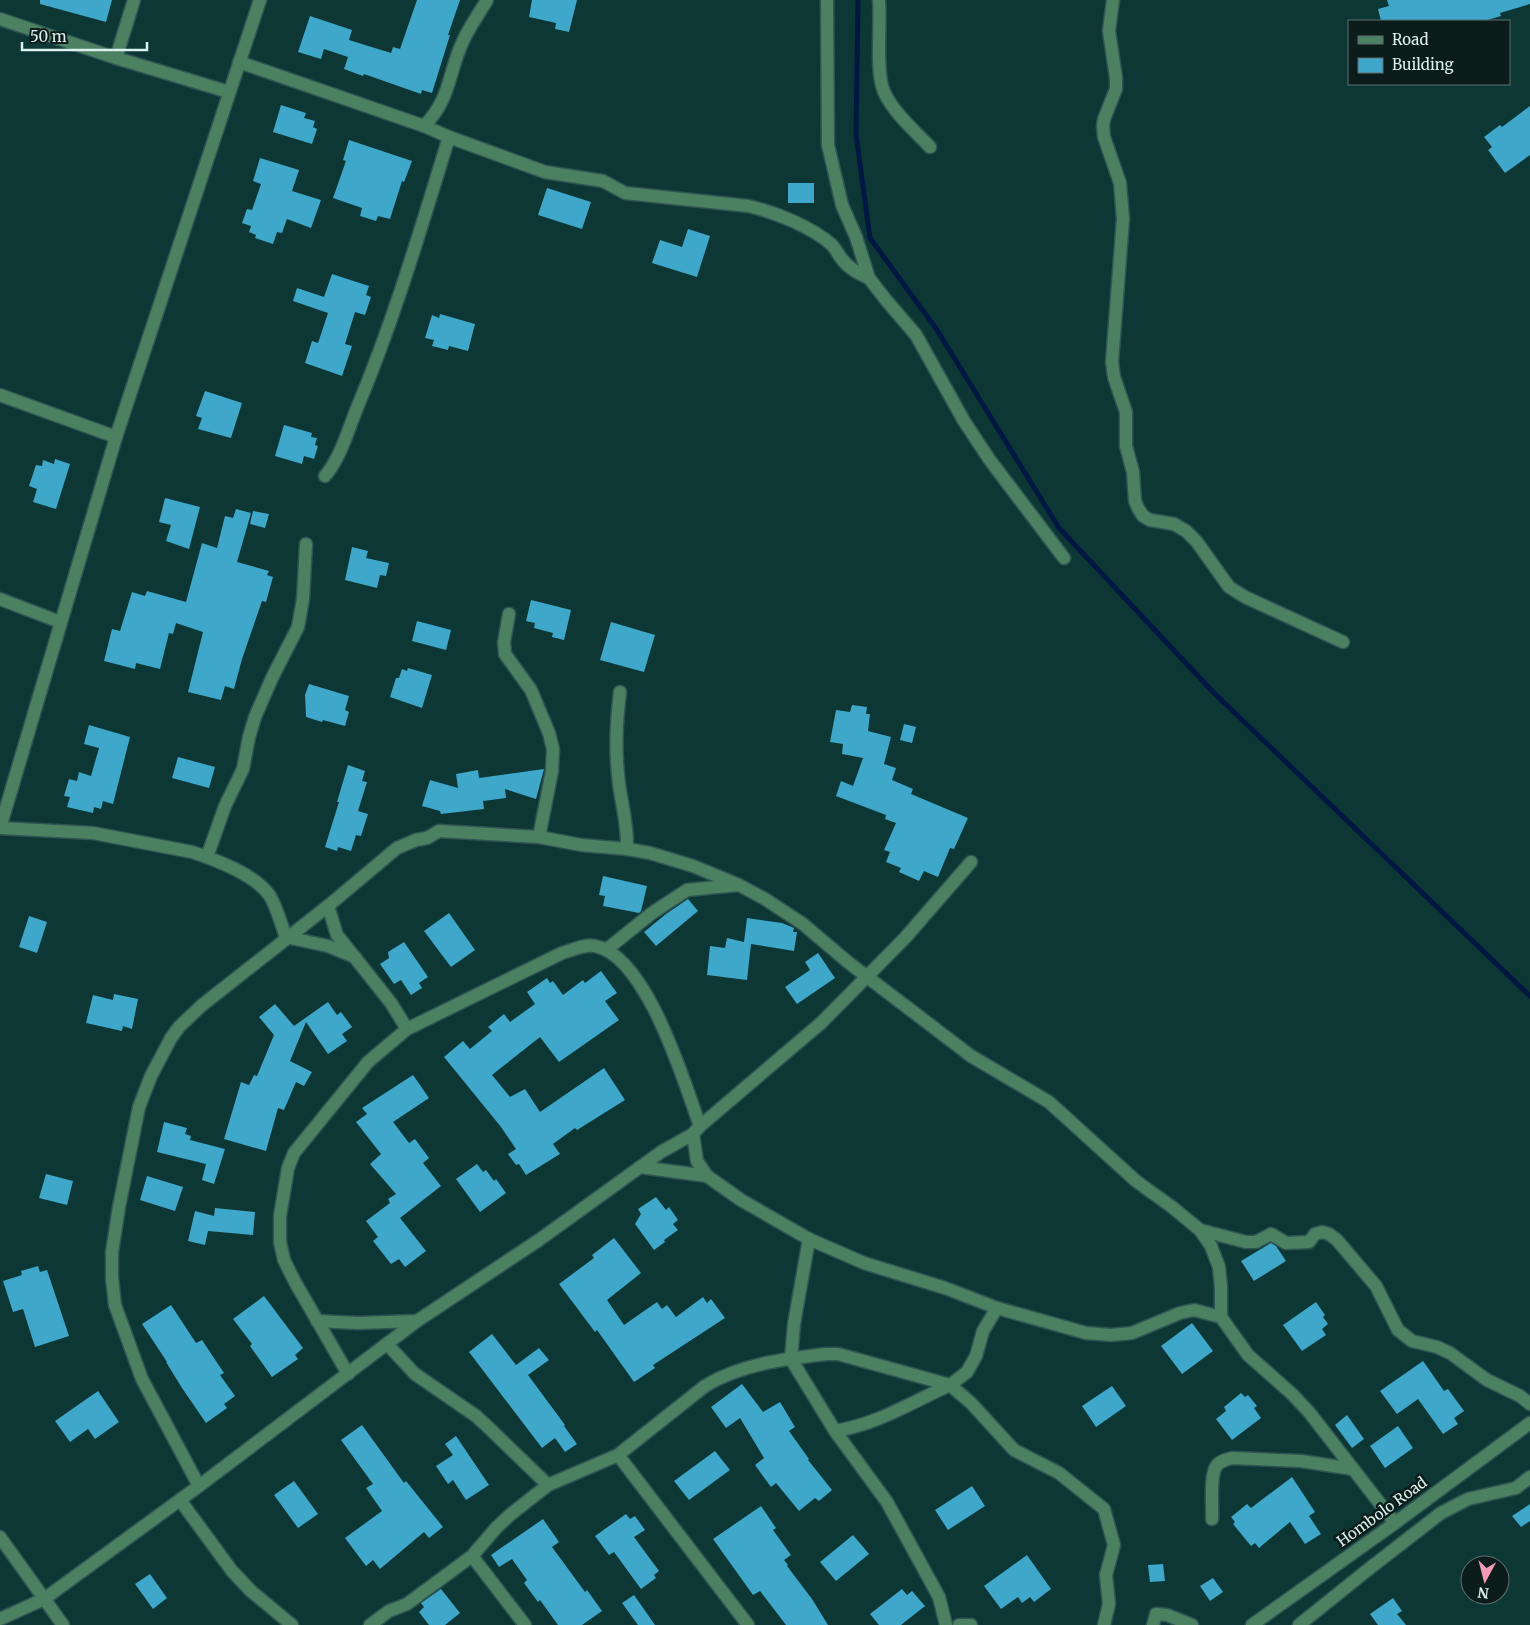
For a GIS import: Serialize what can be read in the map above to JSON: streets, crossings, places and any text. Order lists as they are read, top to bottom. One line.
{"streets":{"street":["Hombolo Road"]},"legend":["Road","Building"],"scale_bar":"50 m","north":"bottom"}
